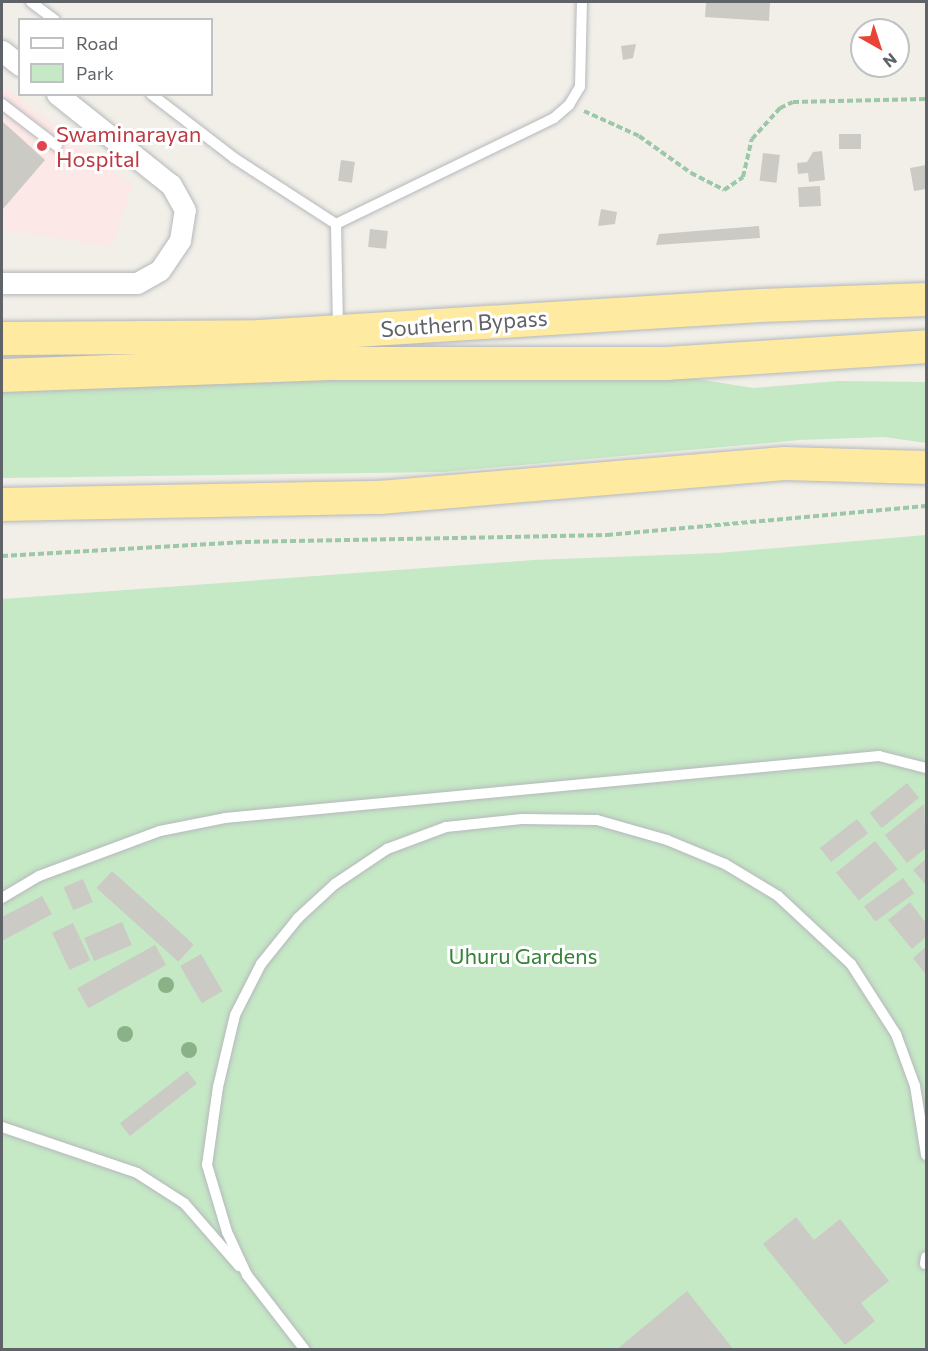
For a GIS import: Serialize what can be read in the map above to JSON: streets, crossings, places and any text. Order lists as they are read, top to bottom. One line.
{"streets":{"highway":["Southern Bypass"]},"parks":["Uhuru Gardens"],"places":["Swaminarayan Hospital"],"legend":["Road","Park"],"north":"bottom right"}
